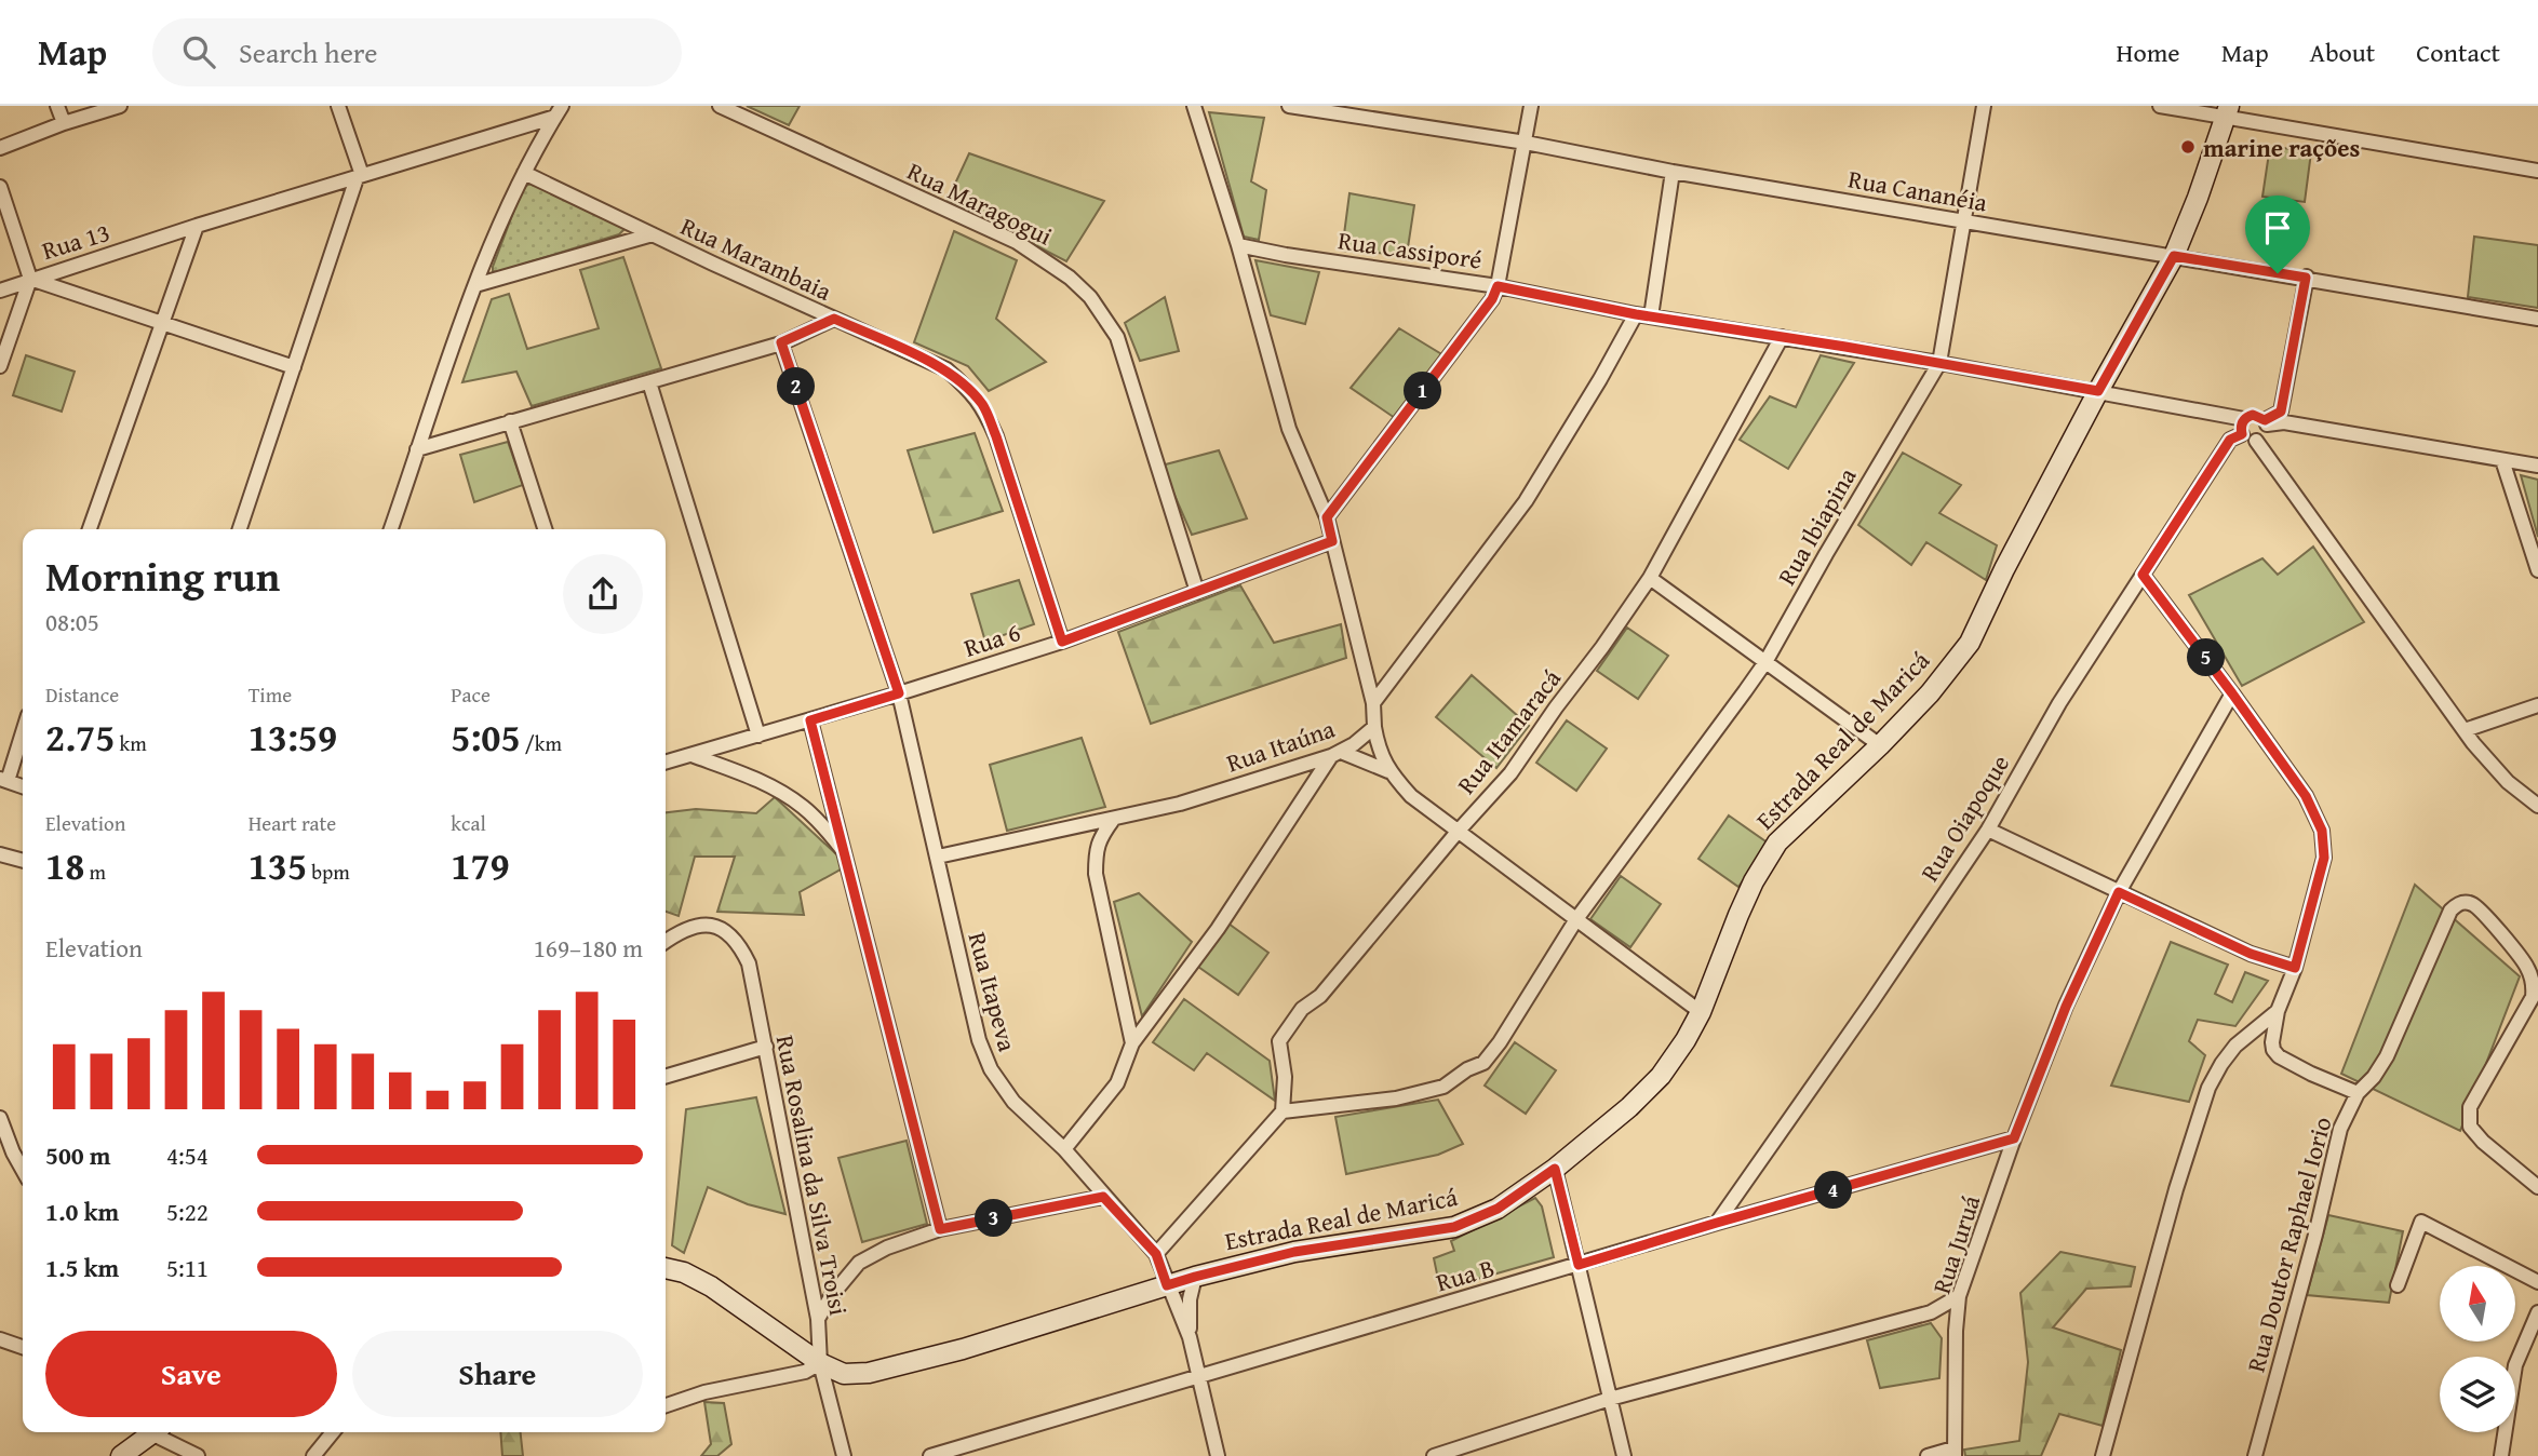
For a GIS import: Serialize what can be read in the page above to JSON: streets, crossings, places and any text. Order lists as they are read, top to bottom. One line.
{"streets":{"main road":["Estrada Real de Maricá"],"street":["Rua Cananéia","Rua Maragogui","Rua 13","Rua Cassiporé","Rua Marambaia","Rua Ibiapina","Rua 6","Rua Itamaracá","Rua Itaúna","Rua Oiapoque","Rua Itapeva","Rua Rosalina da Silva Troisi","Rua Juruá","Rua Doutor Raphael Iorio","Rua B"]},"crossings":[["Rua Cananéia","Rua Ibiapina"],["Rua Cananéia","Estrada Real de Maricá"],["Rua Maragogui","Rua 6"],["Rua Cassiporé","Rua Ibiapina"],["Rua Cassiporé","Rua Itamaracá"],["Rua Cassiporé","Estrada Real de Maricá"],["Rua Cassiporé","Rua Oiapoque"],["Rua Marambaia","Rua 6"],["Rua Ibiapina","Rua Itamaracá"],["Rua 6","Rua Itapeva"],["Estrada Real de Maricá","Rua Itapeva"],["Estrada Real de Maricá","Rua Rosalina da Silva Troisi"],["Rua Itaúna","Rua Itapeva"],["Rua Oiapoque","Rua B"],["Rua Juruá","Rua B"]],"places":["marine rações"],"north":"top","page":{"header":"Map","search":"Search here","nav":["Home","Map","About","Contact"],"pins":["2","1","5","4","3"],"heading":["Morning run","08:05"],"stats":[["Distance","2.75 km"],["Time","13:59"],["Pace","5:05 /km"],["Elevation","18 m"],["Heart rate","135 bpm"],["kcal","179"]],"chart":["Elevation","169–180 m"],"list":[{"name":"500 m","note":"4:54"},{"name":"1.0 km","note":"5:22"},{"name":"1.5 km","note":"5:11"}],"buttons":["Save","Share"]}}
